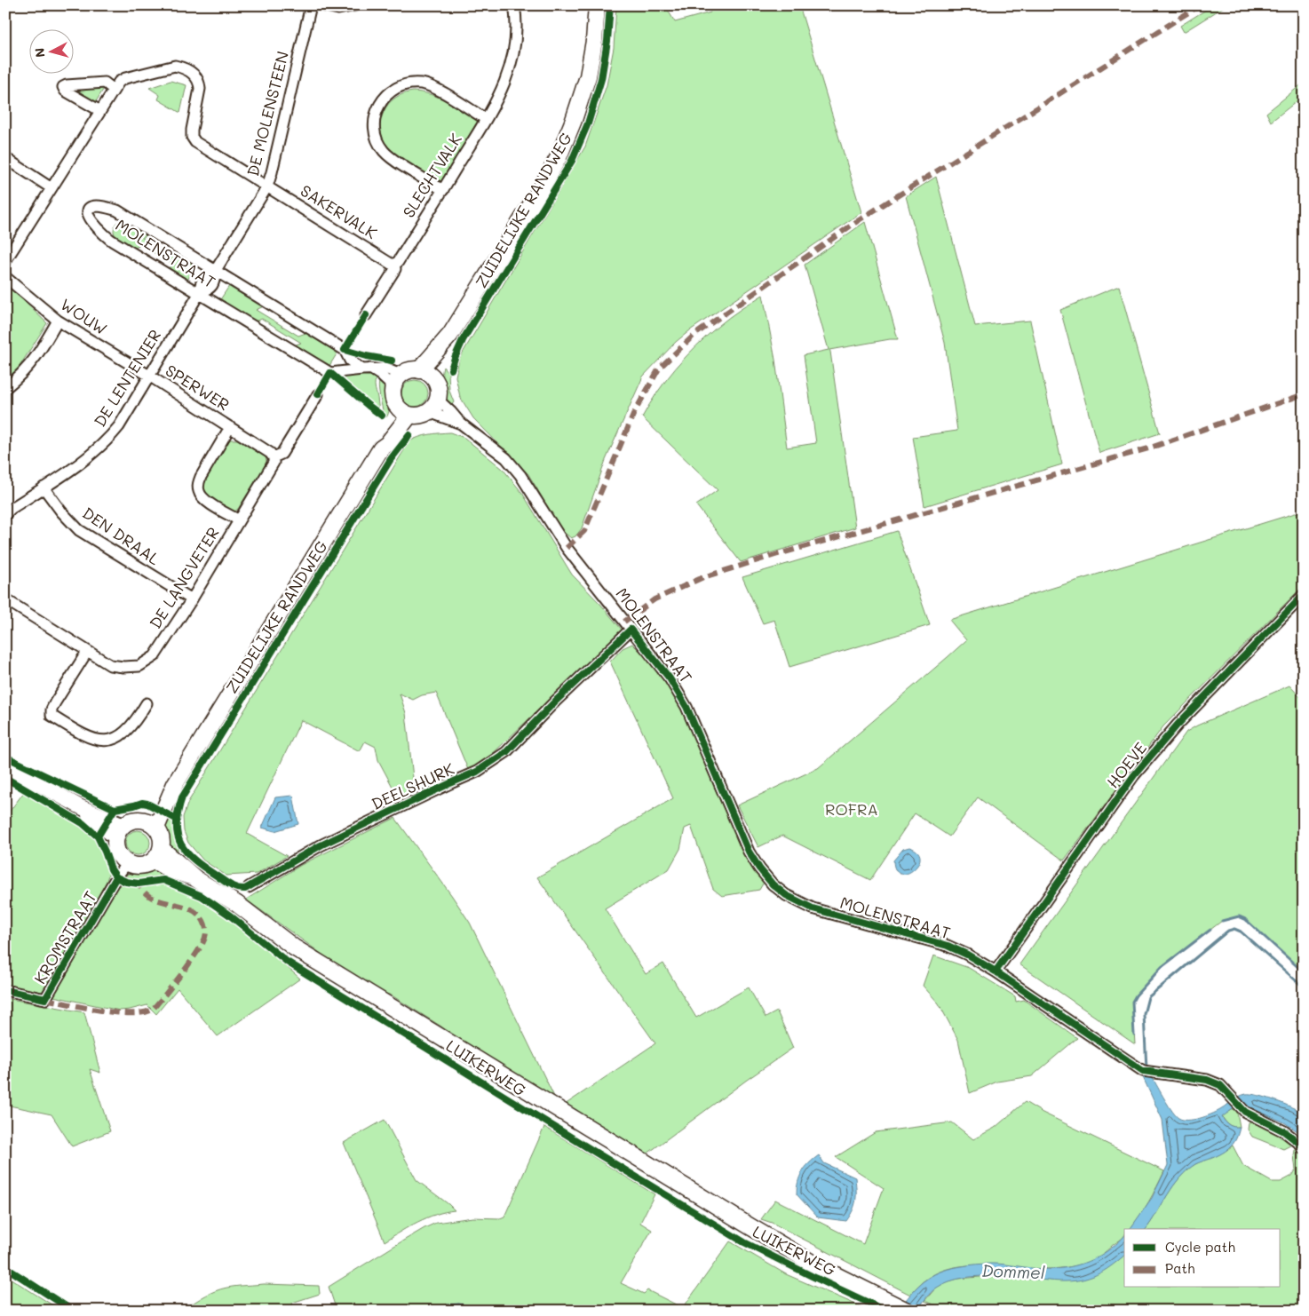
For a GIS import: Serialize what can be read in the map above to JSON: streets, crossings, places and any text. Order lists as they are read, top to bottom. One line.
{"streets":{"main road":["ZUIDELIJKE RANDWEG","LUIKERWEG"],"street":["DE MOLENSTEEN","SLECHTVALK","SAKERVALK","MOLENSTRAAT","WOUW","DE LENTENIER","SPERWER","DEN DRAAL","DE LANGVETER","HOEVE","DEELSHURK","KROMSTRAAT"]},"crossings":[["DE MOLENSTEEN","SAKERVALK"],["DE MOLENSTEEN","MOLENSTRAAT"],["DE MOLENSTEEN","DE LENTENIER"],["SLECHTVALK","SAKERVALK"],["ZUIDELIJKE RANDWEG","MOLENSTRAAT"],["ZUIDELIJKE RANDWEG","KROMSTRAAT"],["ZUIDELIJKE RANDWEG","LUIKERWEG"],["MOLENSTRAAT","DE LENTENIER"],["MOLENSTRAAT","HOEVE"],["MOLENSTRAAT","DEELSHURK"],["WOUW","DE LENTENIER"],["WOUW","SPERWER"],["DE LENTENIER","SPERWER"],["DE LENTENIER","DEN DRAAL"],["SPERWER","DE LANGVETER"],["DEN DRAAL","DE LANGVETER"],["KROMSTRAAT","LUIKERWEG"]],"water":["Dommel"],"parks":["ROFRA"],"legend":["Cycle path","Path"],"north":"left"}
